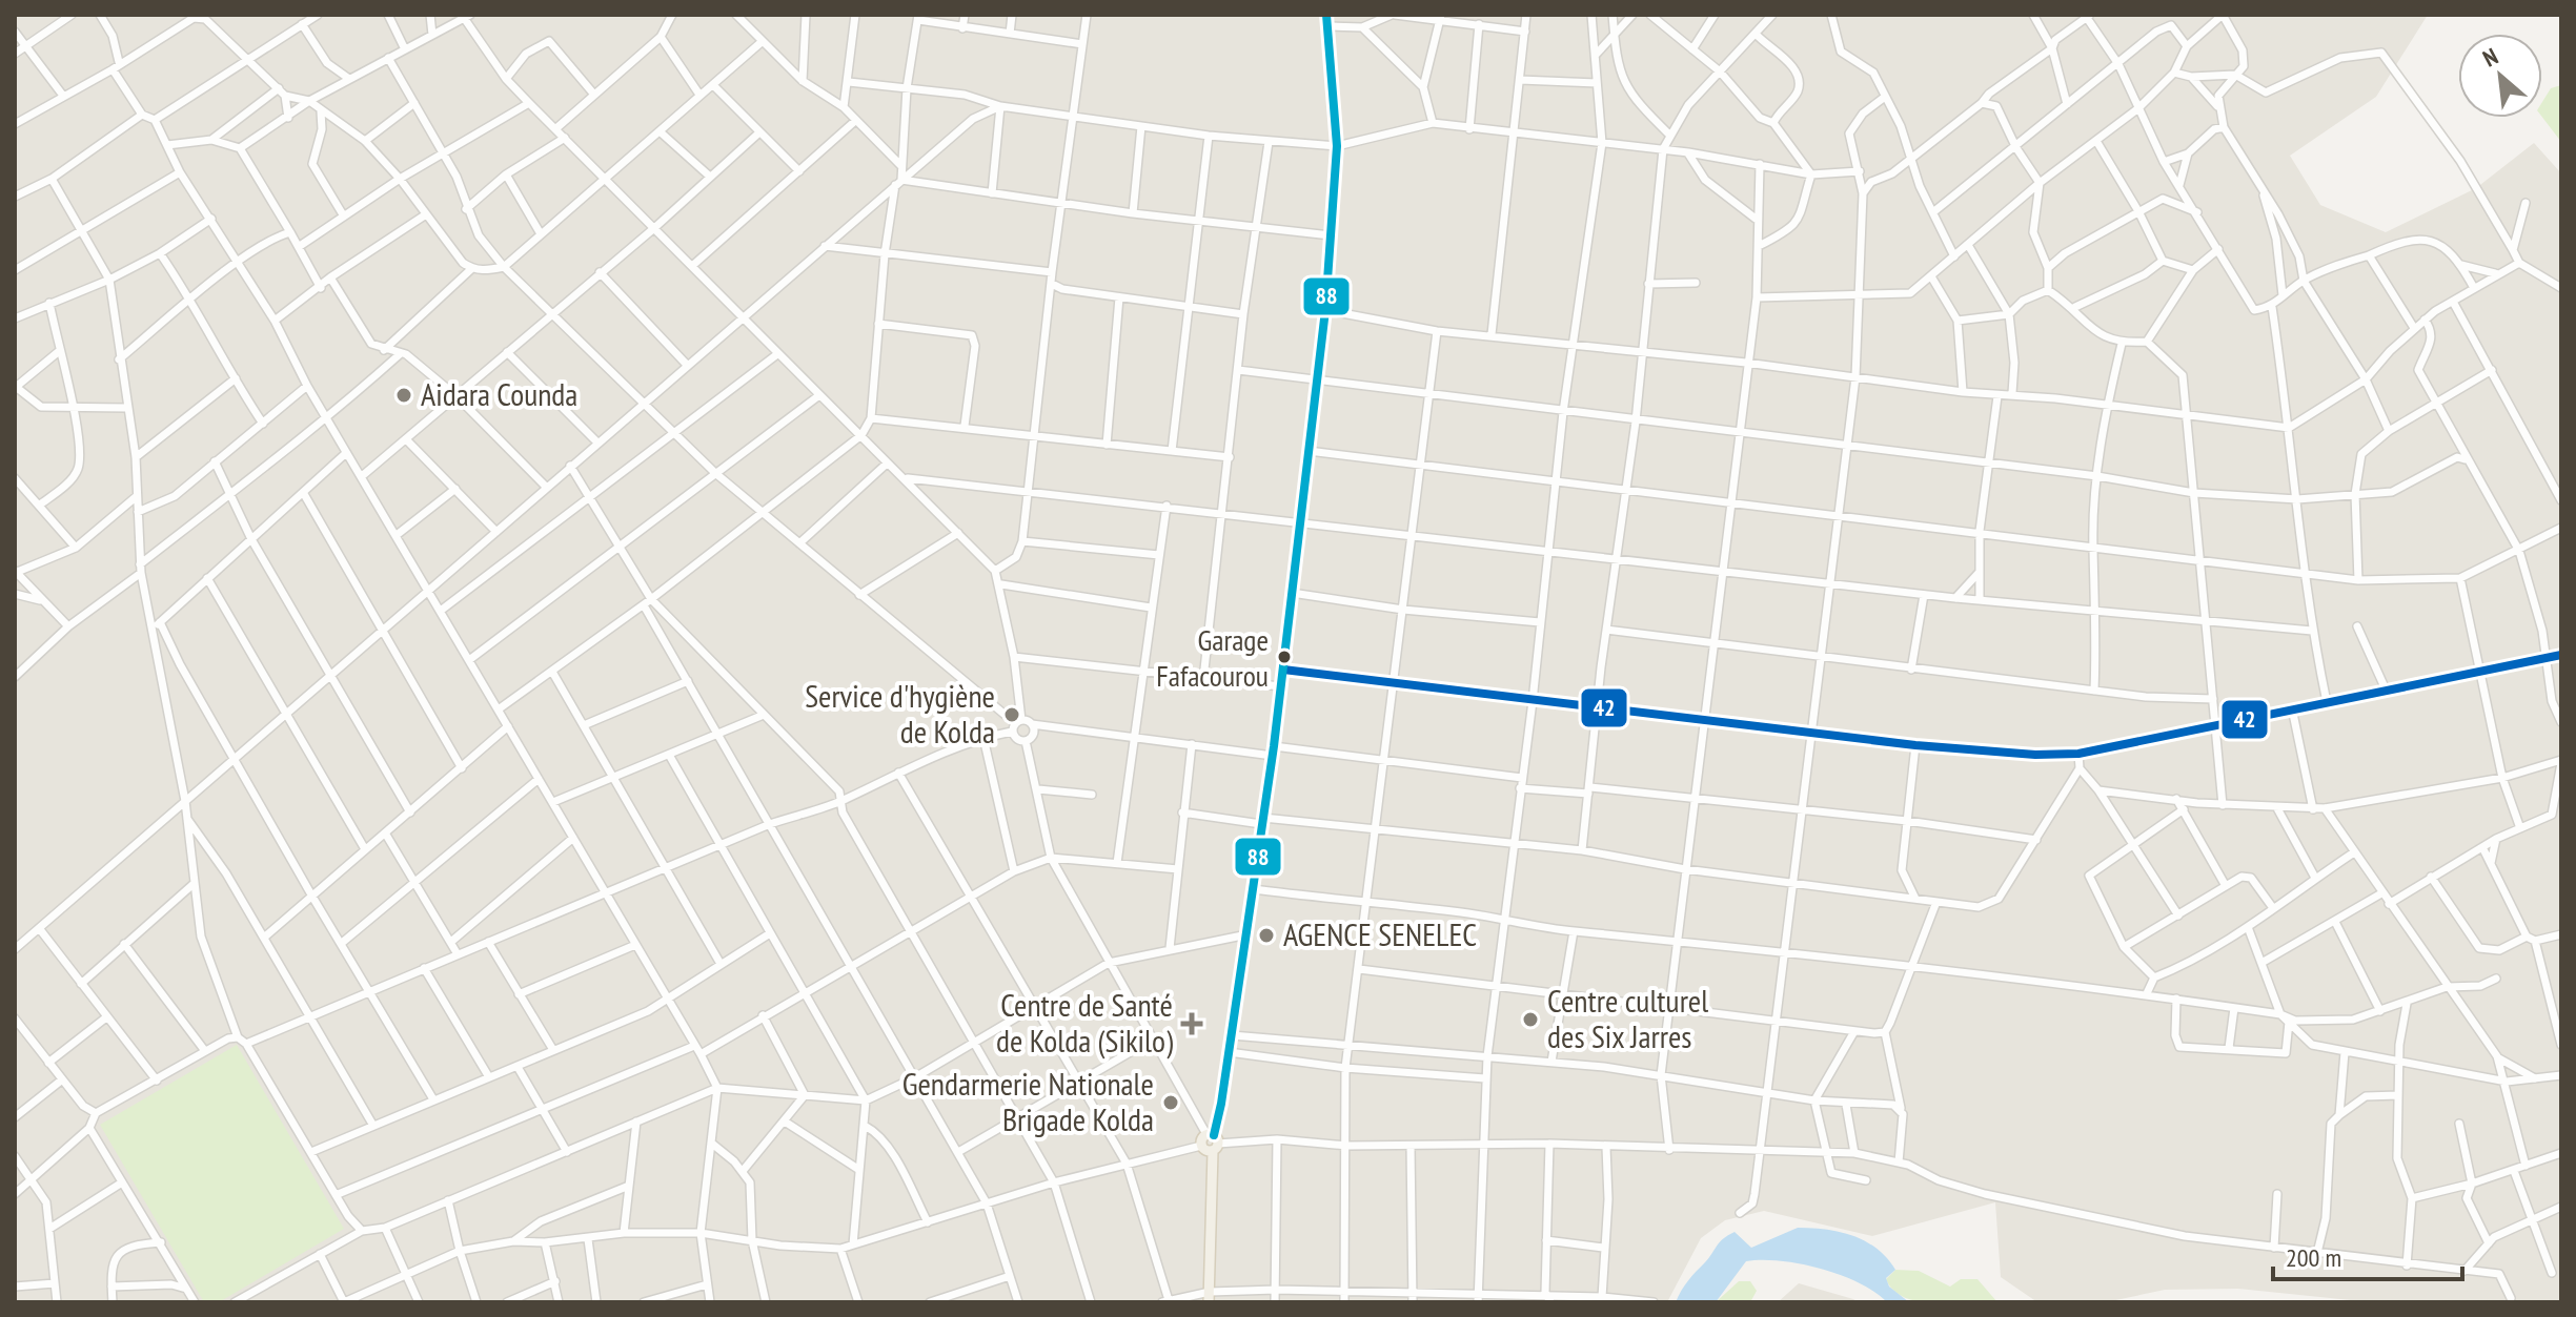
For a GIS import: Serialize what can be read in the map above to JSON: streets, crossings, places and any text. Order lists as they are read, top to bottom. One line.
{"places":{"other":["Aidara Counda","Garage Fafacourou","Service d'hygiène de Kolda","AGENCE SENELEC","Centre culturel des Six Jarres","Gendarmerie Nationale Brigade Kolda"],"health":["Centre de Santé de Kolda (Sikilo)"]},"lines":["transit line 88","transit line 42"],"scale_bar":"200 m","north":"top left"}
